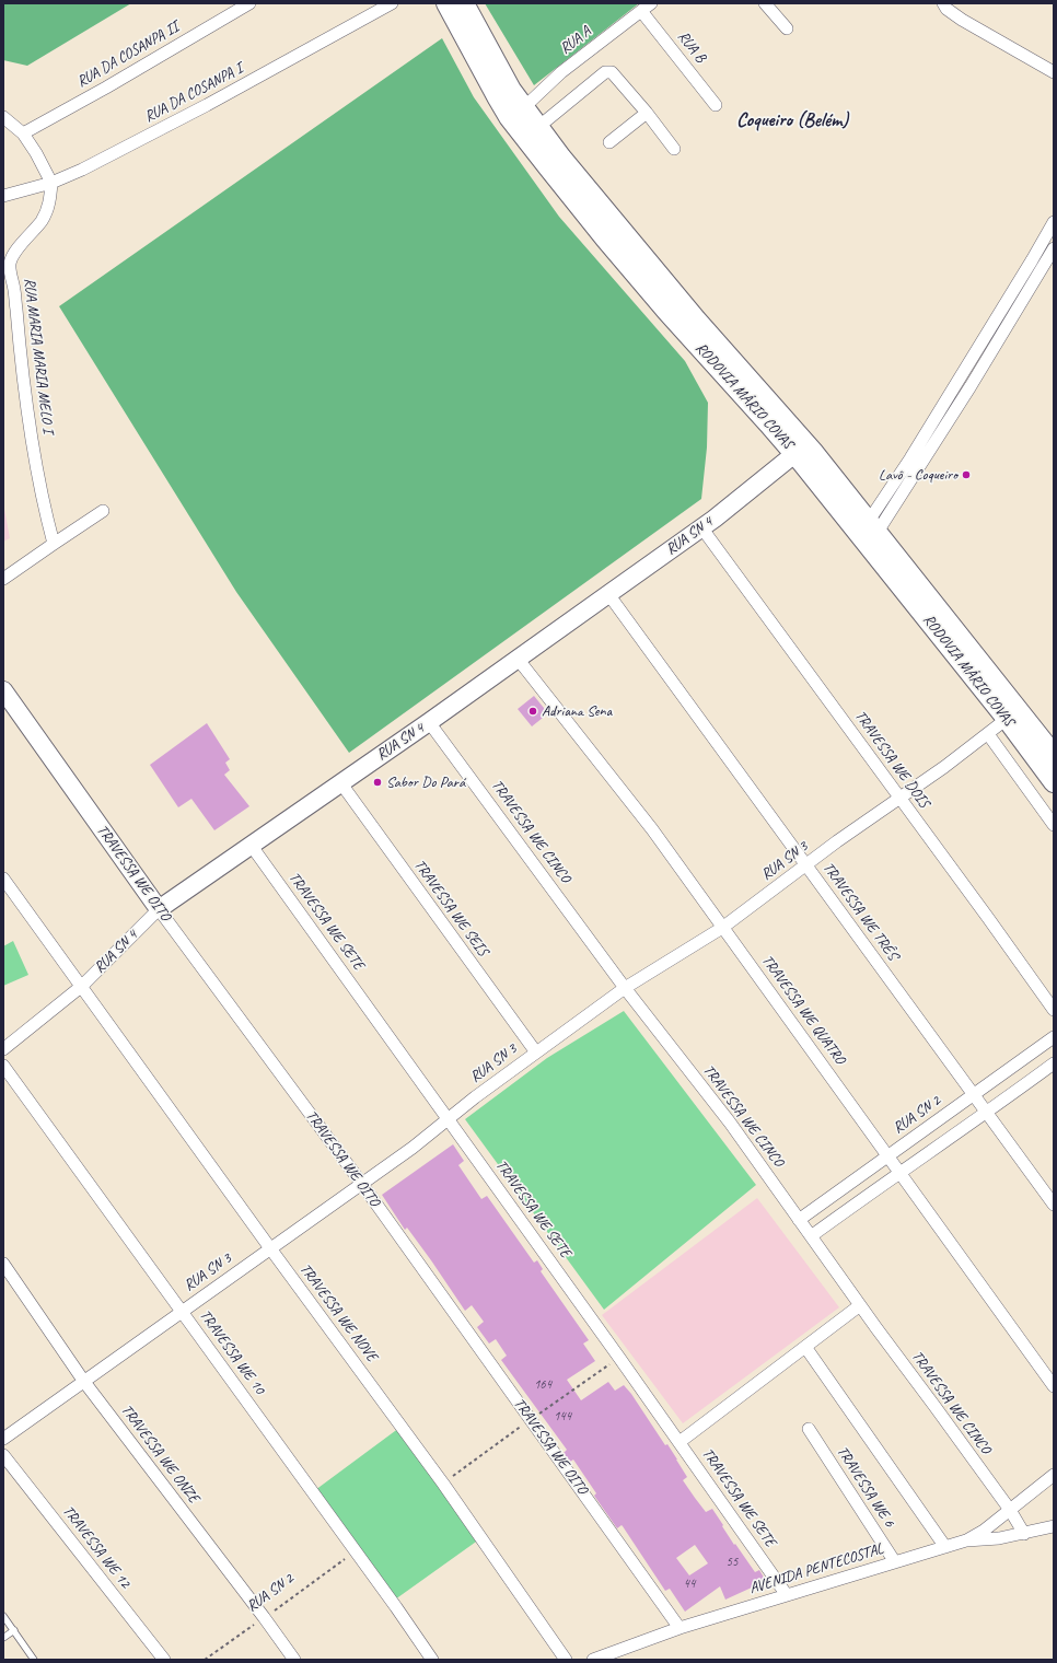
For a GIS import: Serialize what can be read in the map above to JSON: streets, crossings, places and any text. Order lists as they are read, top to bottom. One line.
{"streets":{"main road":["RODOVIA MÁRIO COVAS","RUA SN 4","TRAVESSA WE OITO"],"street":["RUA A","RUA B","RUA DA COSANPA II","RUA DA COSANPA I","RUA MARIA MARIA MELO I","TRAVESSA WE DOIS","TRAVESSA WE CINCO","RUA SN 3","TRAVESSA WE SEIS","TRAVESSA WE TRÊS","TRAVESSA WE SETE","TRAVESSA WE QUATRO","RUA SN 2","TRAVESSA WE NOVE","TRAVESSA WE 10","TRAVESSA WE ONZE","TRAVESSA WE 6","TRAVESSA WE 12","AVENIDA PENTECOSTAL"]},"crossings":[["RUA A","RUA B"],["RUA A","RODOVIA MÁRIO COVAS"],["RUA DA COSANPA I","RUA MARIA MARIA MELO I"],["RODOVIA MÁRIO COVAS","RUA SN 4"],["RODOVIA MÁRIO COVAS","RUA SN 3"],["RUA SN 4","TRAVESSA WE DOIS"],["RUA SN 4","TRAVESSA WE CINCO"],["RUA SN 4","TRAVESSA WE OITO"],["RUA SN 4","TRAVESSA WE SEIS"],["RUA SN 4","TRAVESSA WE TRÊS"],["RUA SN 4","TRAVESSA WE SETE"],["RUA SN 4","TRAVESSA WE QUATRO"],["RUA SN 4","TRAVESSA WE NOVE"],["TRAVESSA WE DOIS","RUA SN 3"],["TRAVESSA WE CINCO","RUA SN 3"],["TRAVESSA WE CINCO","RUA SN 2"],["TRAVESSA WE CINCO","AVENIDA PENTECOSTAL"],["RUA SN 3","TRAVESSA WE OITO"],["RUA SN 3","TRAVESSA WE SEIS"],["RUA SN 3","TRAVESSA WE TRÊS"],["RUA SN 3","TRAVESSA WE SETE"],["RUA SN 3","TRAVESSA WE QUATRO"],["RUA SN 3","TRAVESSA WE NOVE"],["RUA SN 3","TRAVESSA WE 10"],["RUA SN 3","TRAVESSA WE ONZE"],["TRAVESSA WE OITO","AVENIDA PENTECOSTAL"],["TRAVESSA WE TRÊS","RUA SN 2"],["TRAVESSA WE SETE","AVENIDA PENTECOSTAL"],["TRAVESSA WE QUATRO","RUA SN 2"],["RUA SN 2","TRAVESSA WE 10"],["RUA SN 2","TRAVESSA WE ONZE"],["TRAVESSA WE 6","AVENIDA PENTECOSTAL"]],"districts":["Coqueiro (Belém)"],"places":["Lavô - Coqueiro","Adriana Sena","Sabor Do Pará"],"house_numbers":["164","144","55","44"]}
